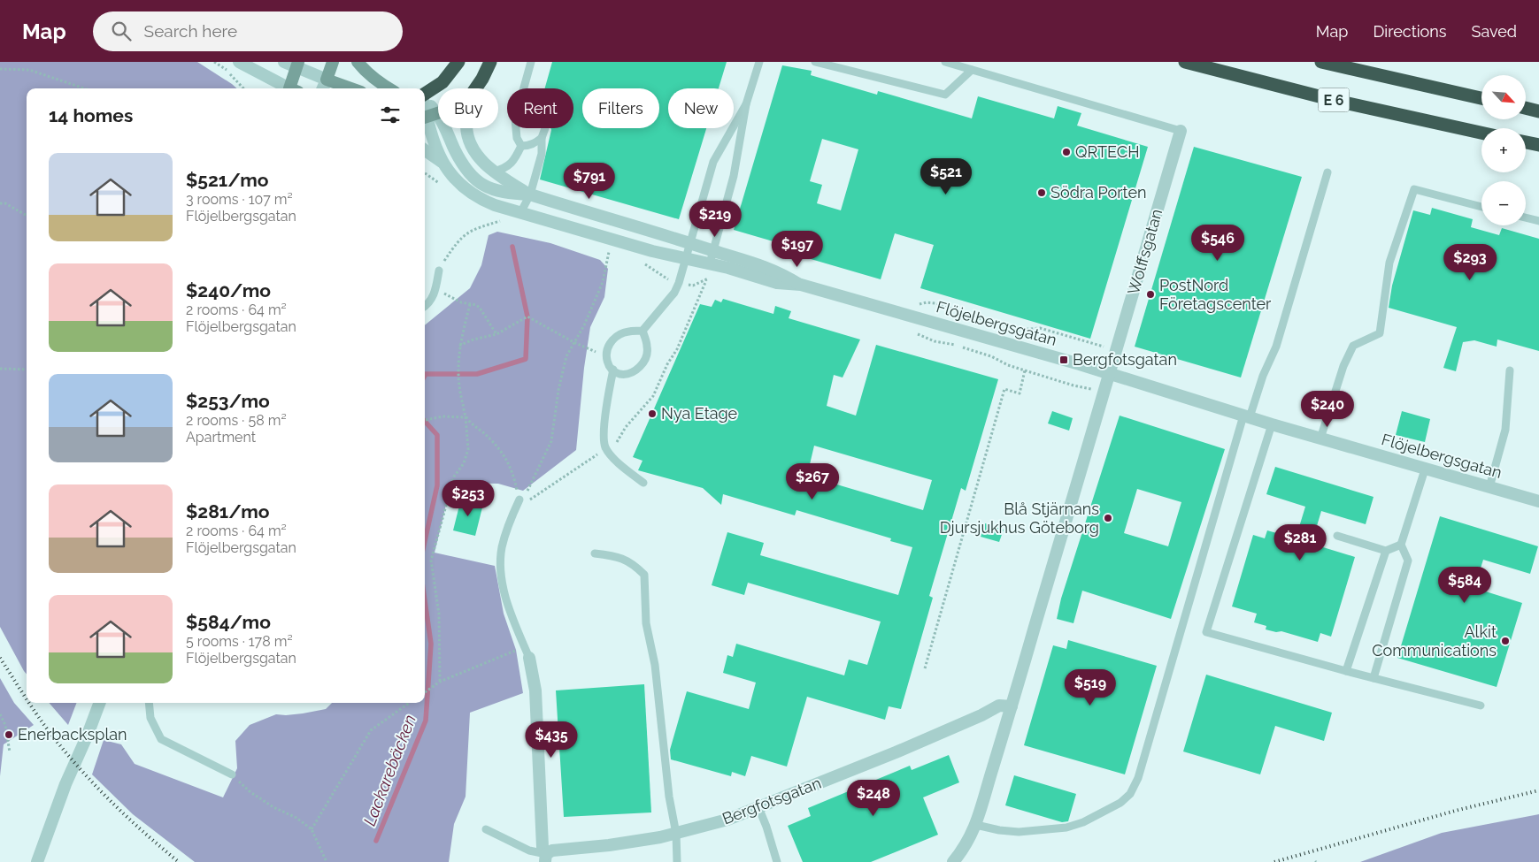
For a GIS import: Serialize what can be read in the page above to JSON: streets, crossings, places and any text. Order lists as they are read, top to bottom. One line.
{"streets":{"highway":["E 6"],"street":["Wolffsgatan","Flöjelbergsgatan","Bergfotsgatan"]},"crossings":[["Wolffsgatan","Flöjelbergsgatan"]],"water":["Lackarebäcken"],"places":{"other":["QRTECH","Södra Porten","PostNord Företagscenter","Nya Etage","Blå Stjärnans Djursjukhus Göteborg","Alkit Communications","Enerbacksplan"],"transit":["Bergfotsgatan"]},"north":"bottom right","page":{"header":"Map","search":"Search here","nav":["Map","Directions","Saved"],"map_buttons":["+","−"],"chip":["Buy","Rent","Filters","New"],"heading":"14 homes","list":[{"name":"$521/mo","note":"3 rooms · 107 m² · Flöjelbergsgatan"},{"name":"$240/mo","note":"2 rooms · 64 m² · Flöjelbergsgatan"},{"name":"$253/mo","note":"2 rooms · 58 m² · Apartment"},{"name":"$281/mo","note":"2 rooms · 64 m² · Flöjelbergsgatan"},{"name":"$584/mo","note":"5 rooms · 178 m² · Flöjelbergsgatan"}],"price":["$521","$791","$219","$546","$197","$293","$240","$267","$253","$281","$584","$519","$435","$248"]}}
